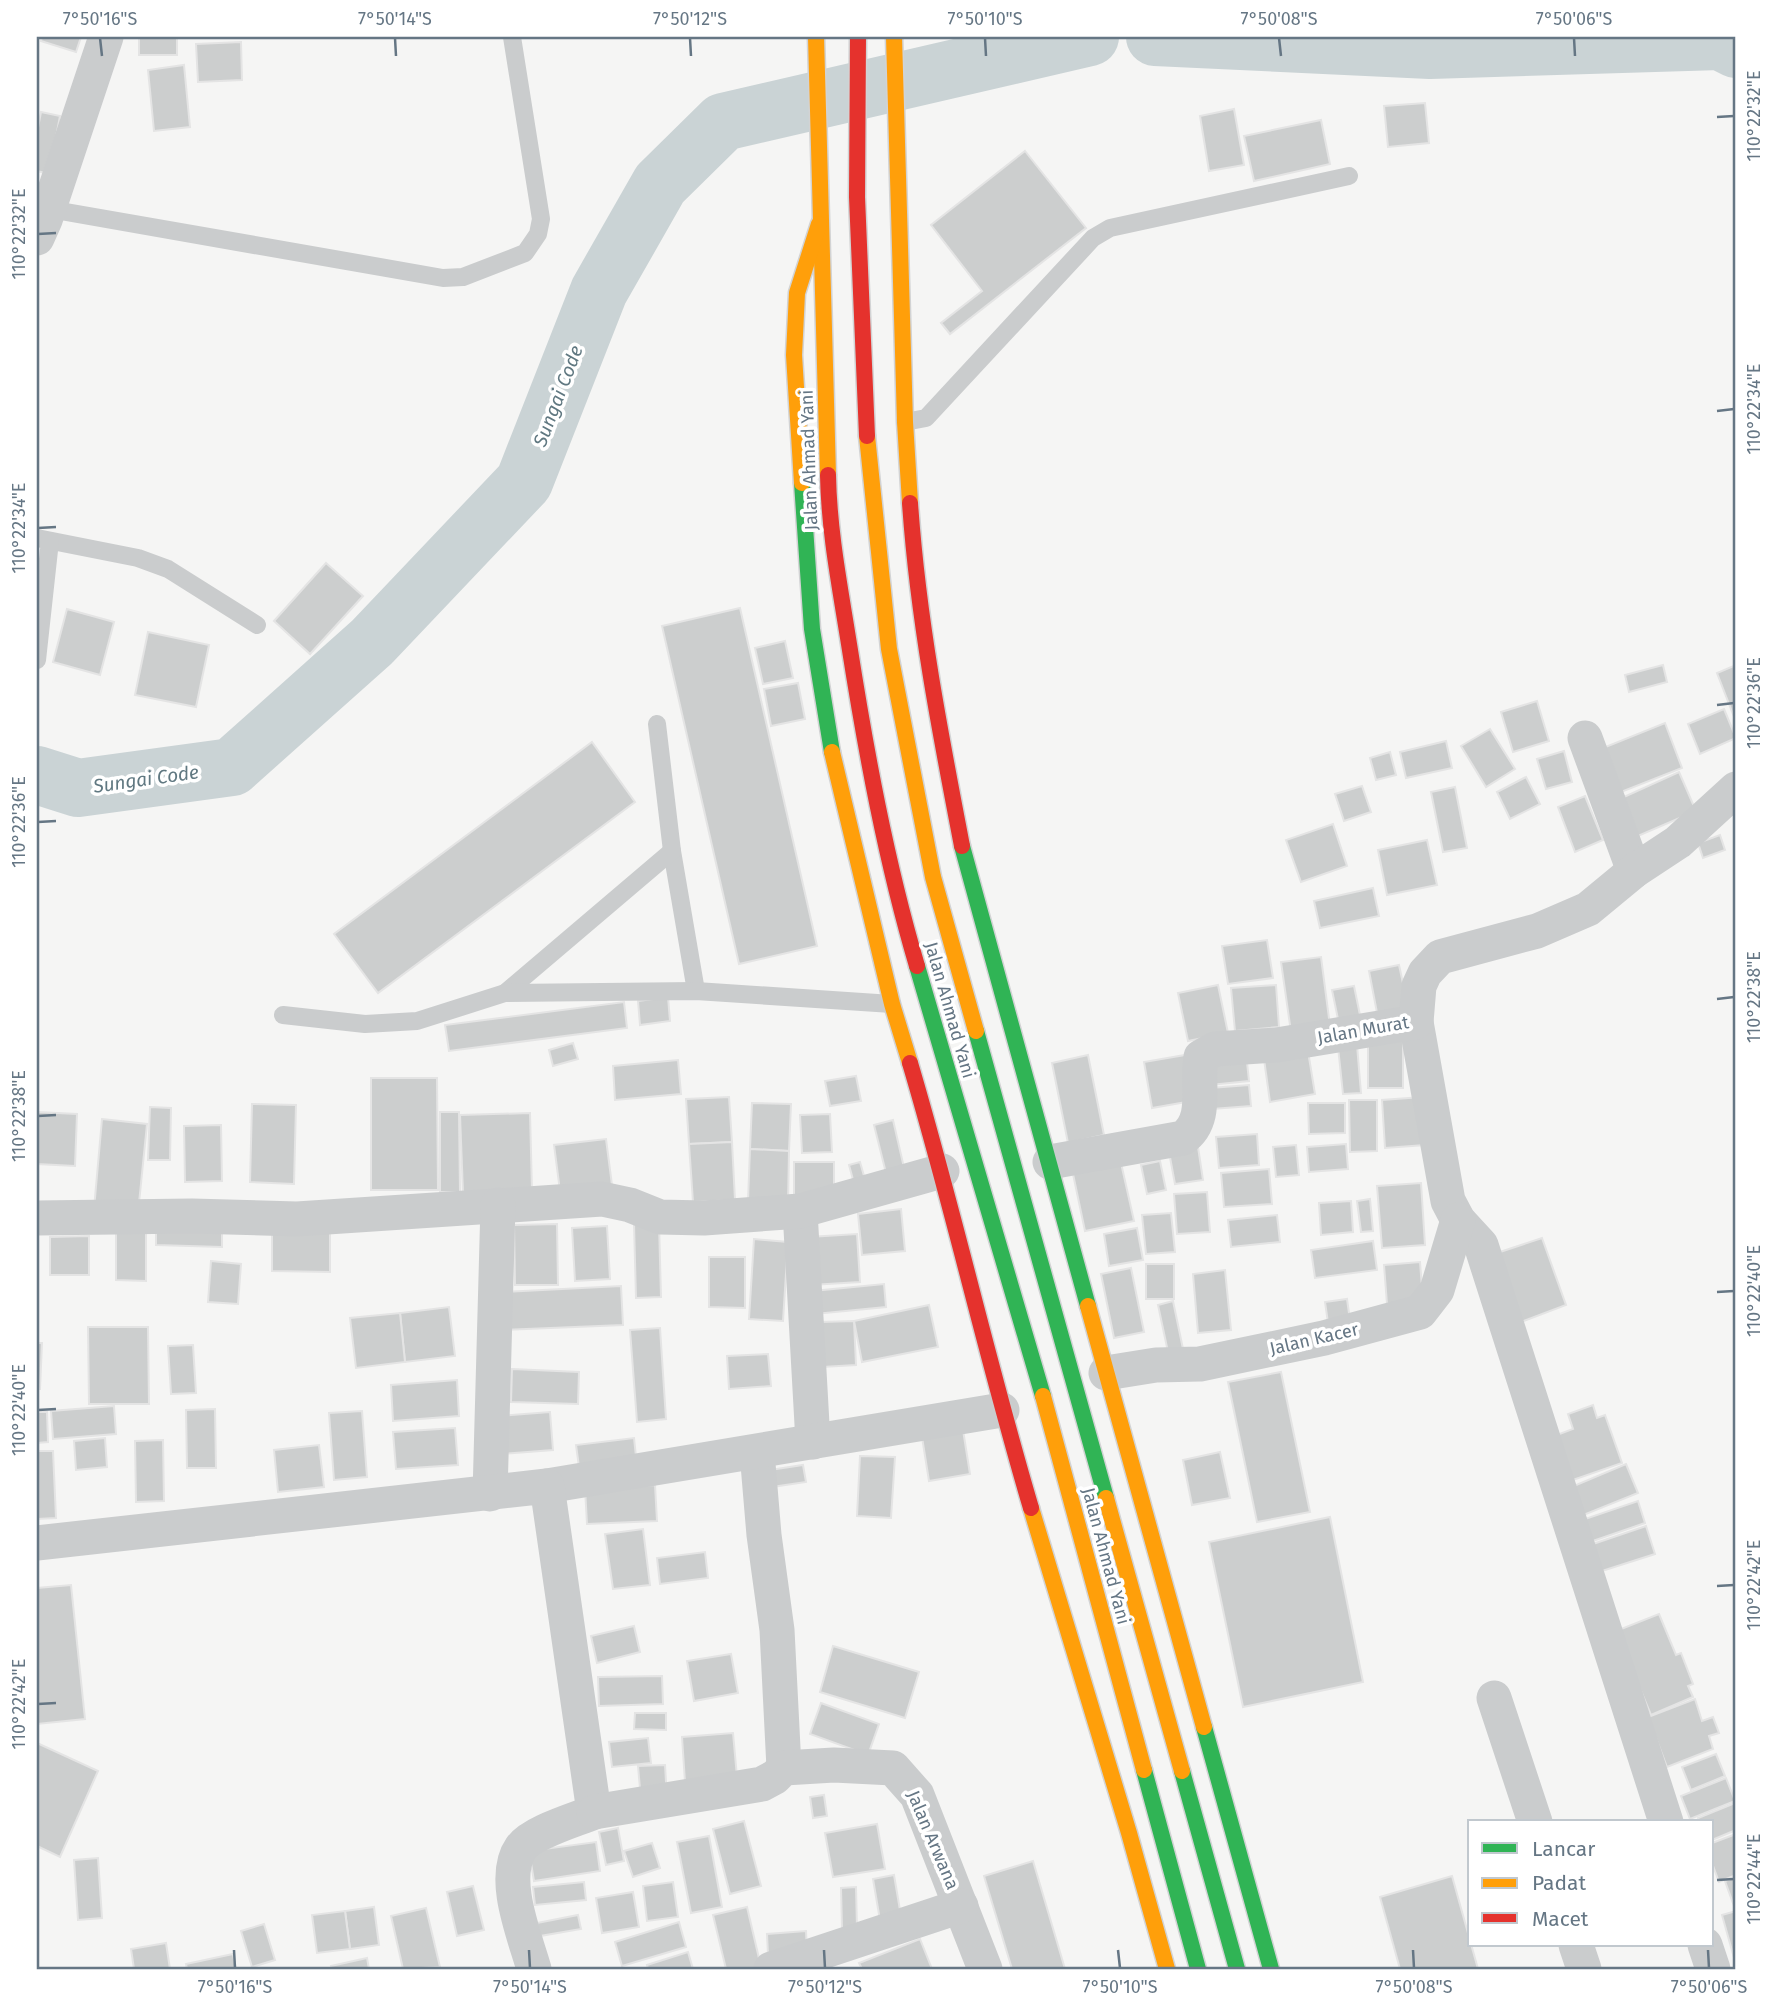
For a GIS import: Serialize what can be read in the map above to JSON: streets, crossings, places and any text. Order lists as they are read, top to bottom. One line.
{"streets":{"main road":["Jalan Ahmad Yani"],"street":["Jalan Murat","Jalan Kacer","Jalan Arwana"]},"water":["Sungai Code"],"legend":["Lancar","Padat","Macet"],"coordinates":["7°50'16\"S","7°50'14\"S","7°50'12\"S","7°50'10\"S","7°50'08\"S","7°50'06\"S","110°22'32\"E","110°22'34\"E","110°22'36\"E","110°22'38\"E","110°22'40\"E","110°22'42\"E","110°22'44\"E"]}
